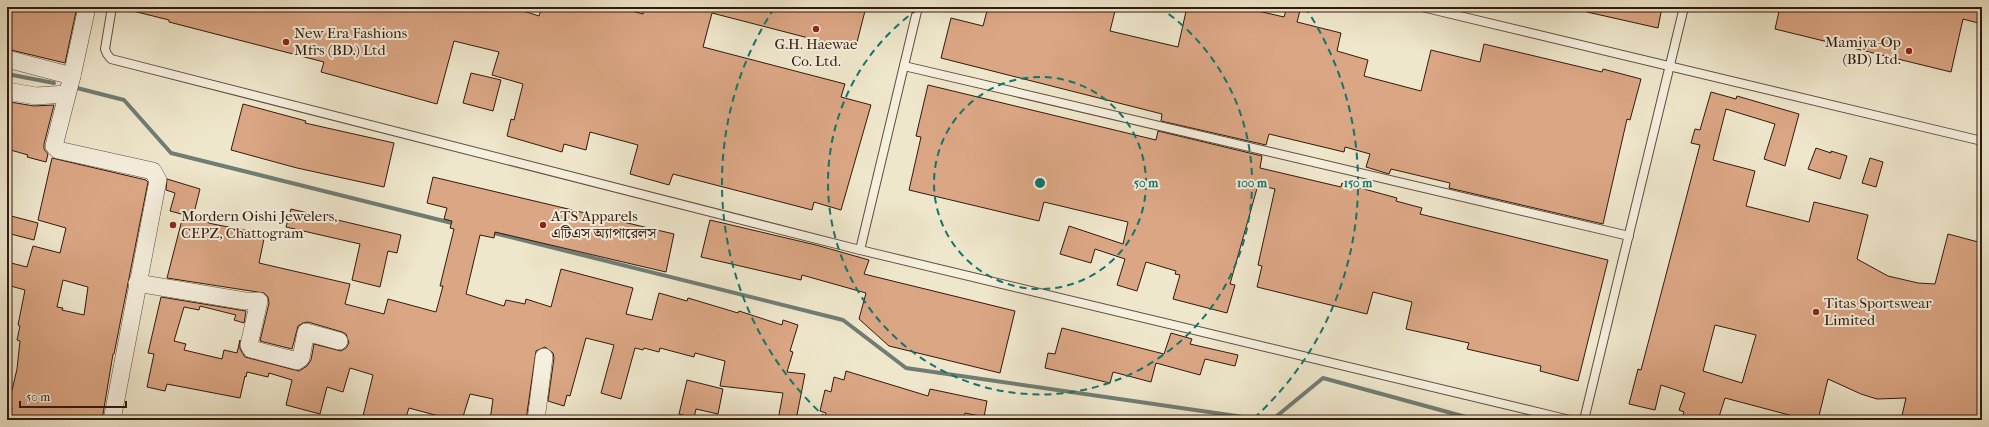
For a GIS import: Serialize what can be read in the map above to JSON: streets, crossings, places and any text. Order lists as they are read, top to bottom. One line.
{"places":["G.H. Haewae Co. Ltd.","New Era Fashions Mfrs (BD.) Ltd","Mamiya-Op (BD) Ltd.","Mordern Oishi Jewelers, CEPZ, Chattogram","ATS Apparels এটিএস অ্যাপারেলস","Titas Sportswear Limited"],"scale_bar":"50 m","rings":["50 m","100 m","150 m"]}
